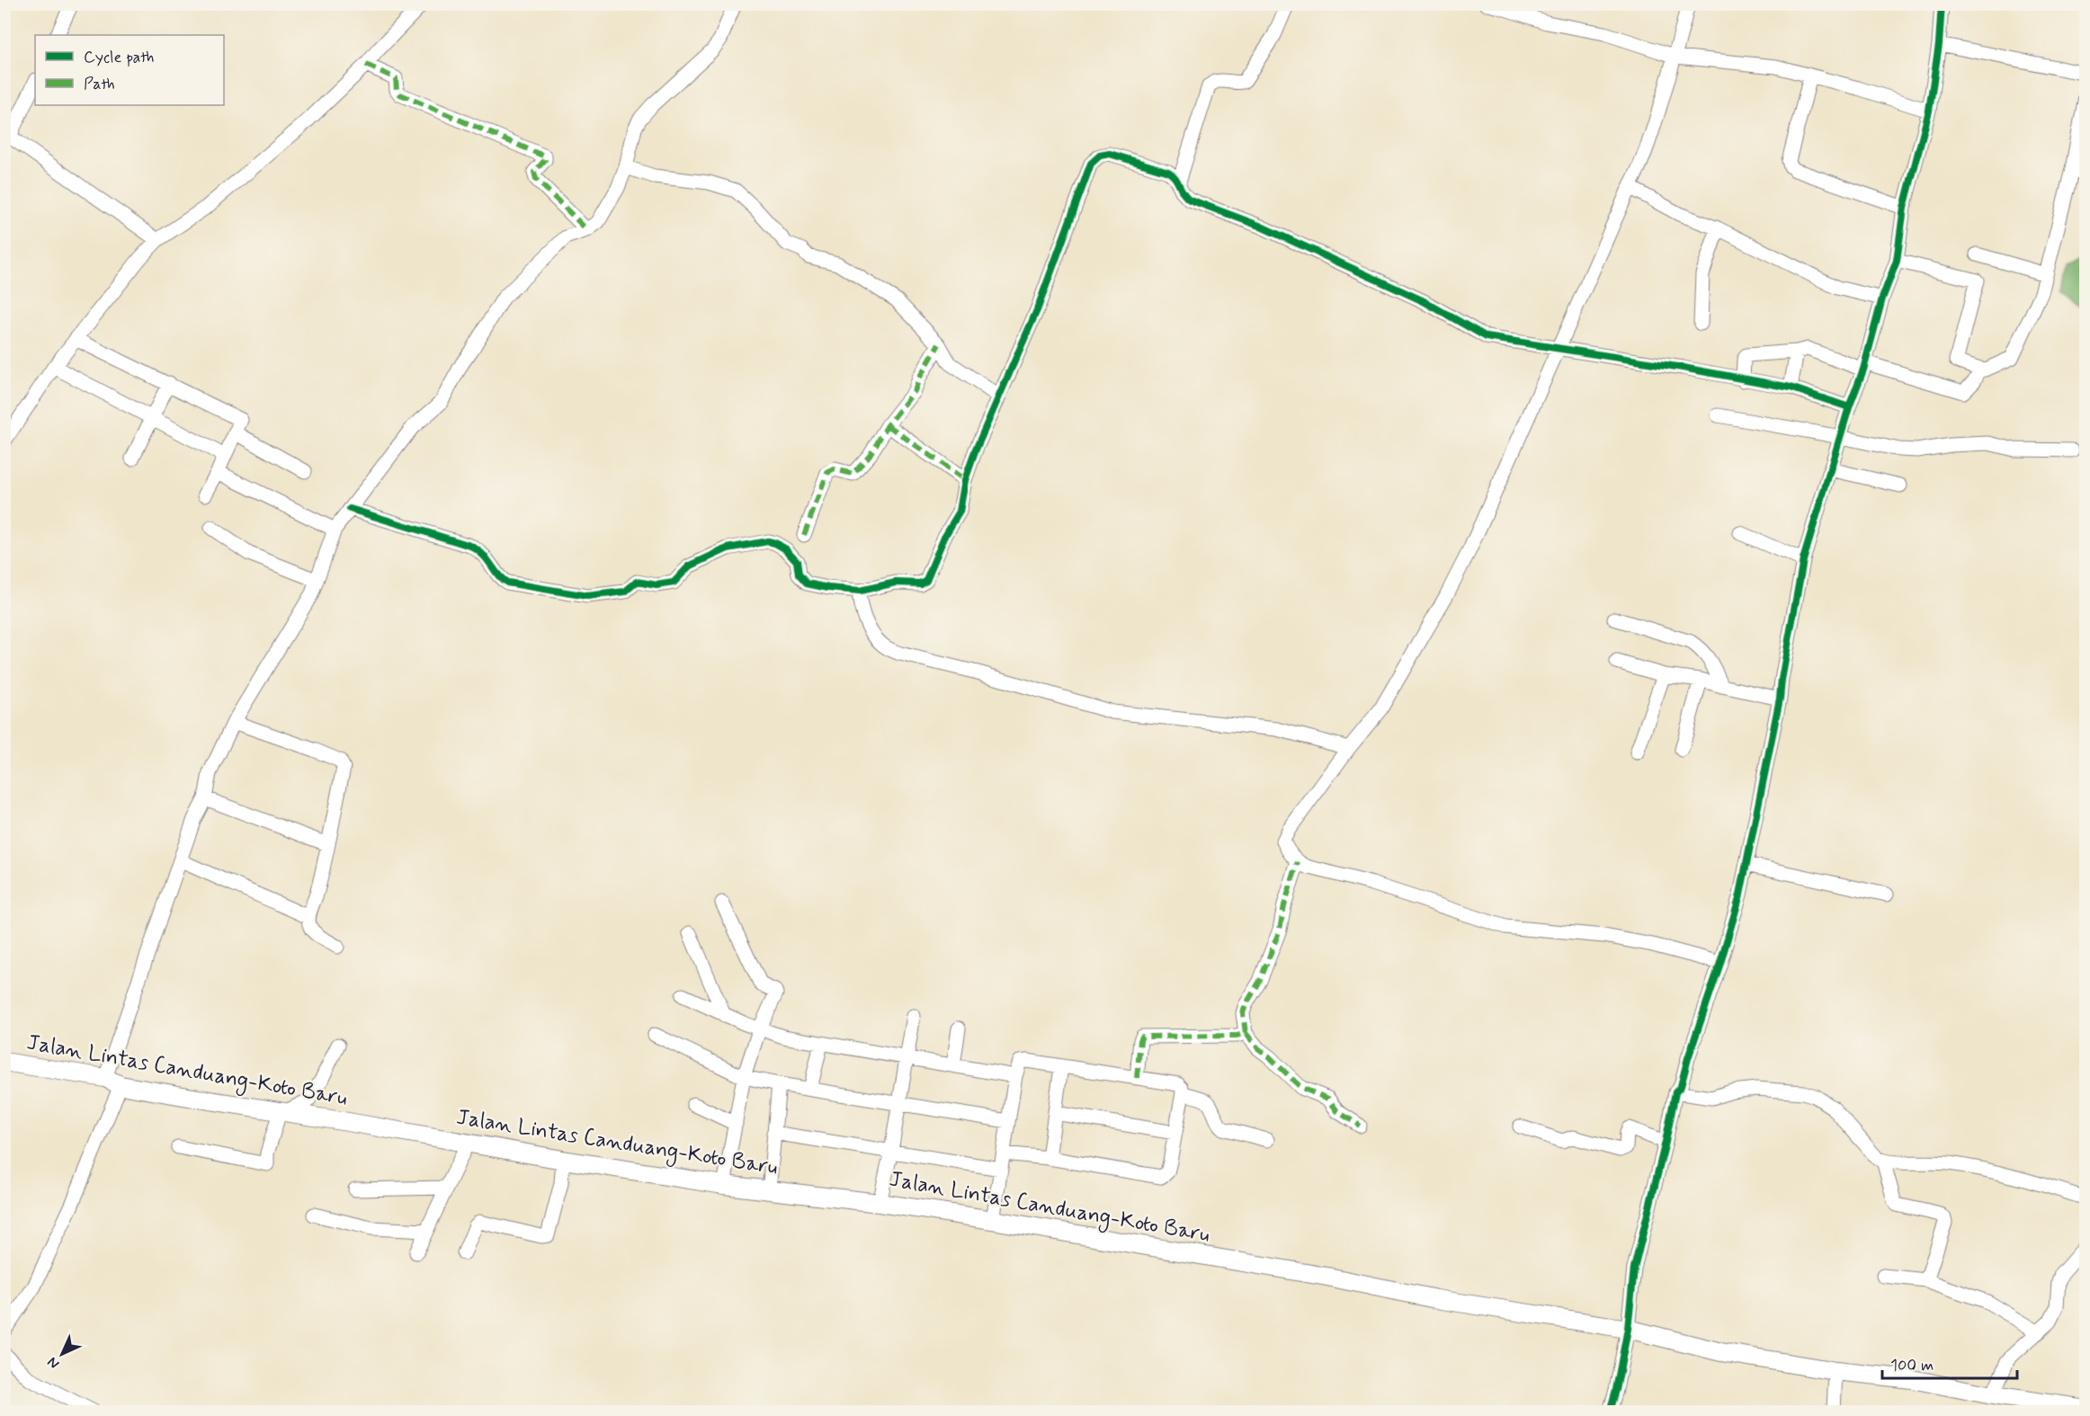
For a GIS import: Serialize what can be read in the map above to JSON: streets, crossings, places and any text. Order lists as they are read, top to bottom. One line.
{"streets":{"main road":["Jalan Lintas Canduang-Koto Baru"]},"legend":["Cycle path","Path"],"scale_bar":"100 m","north":"bottom left"}
